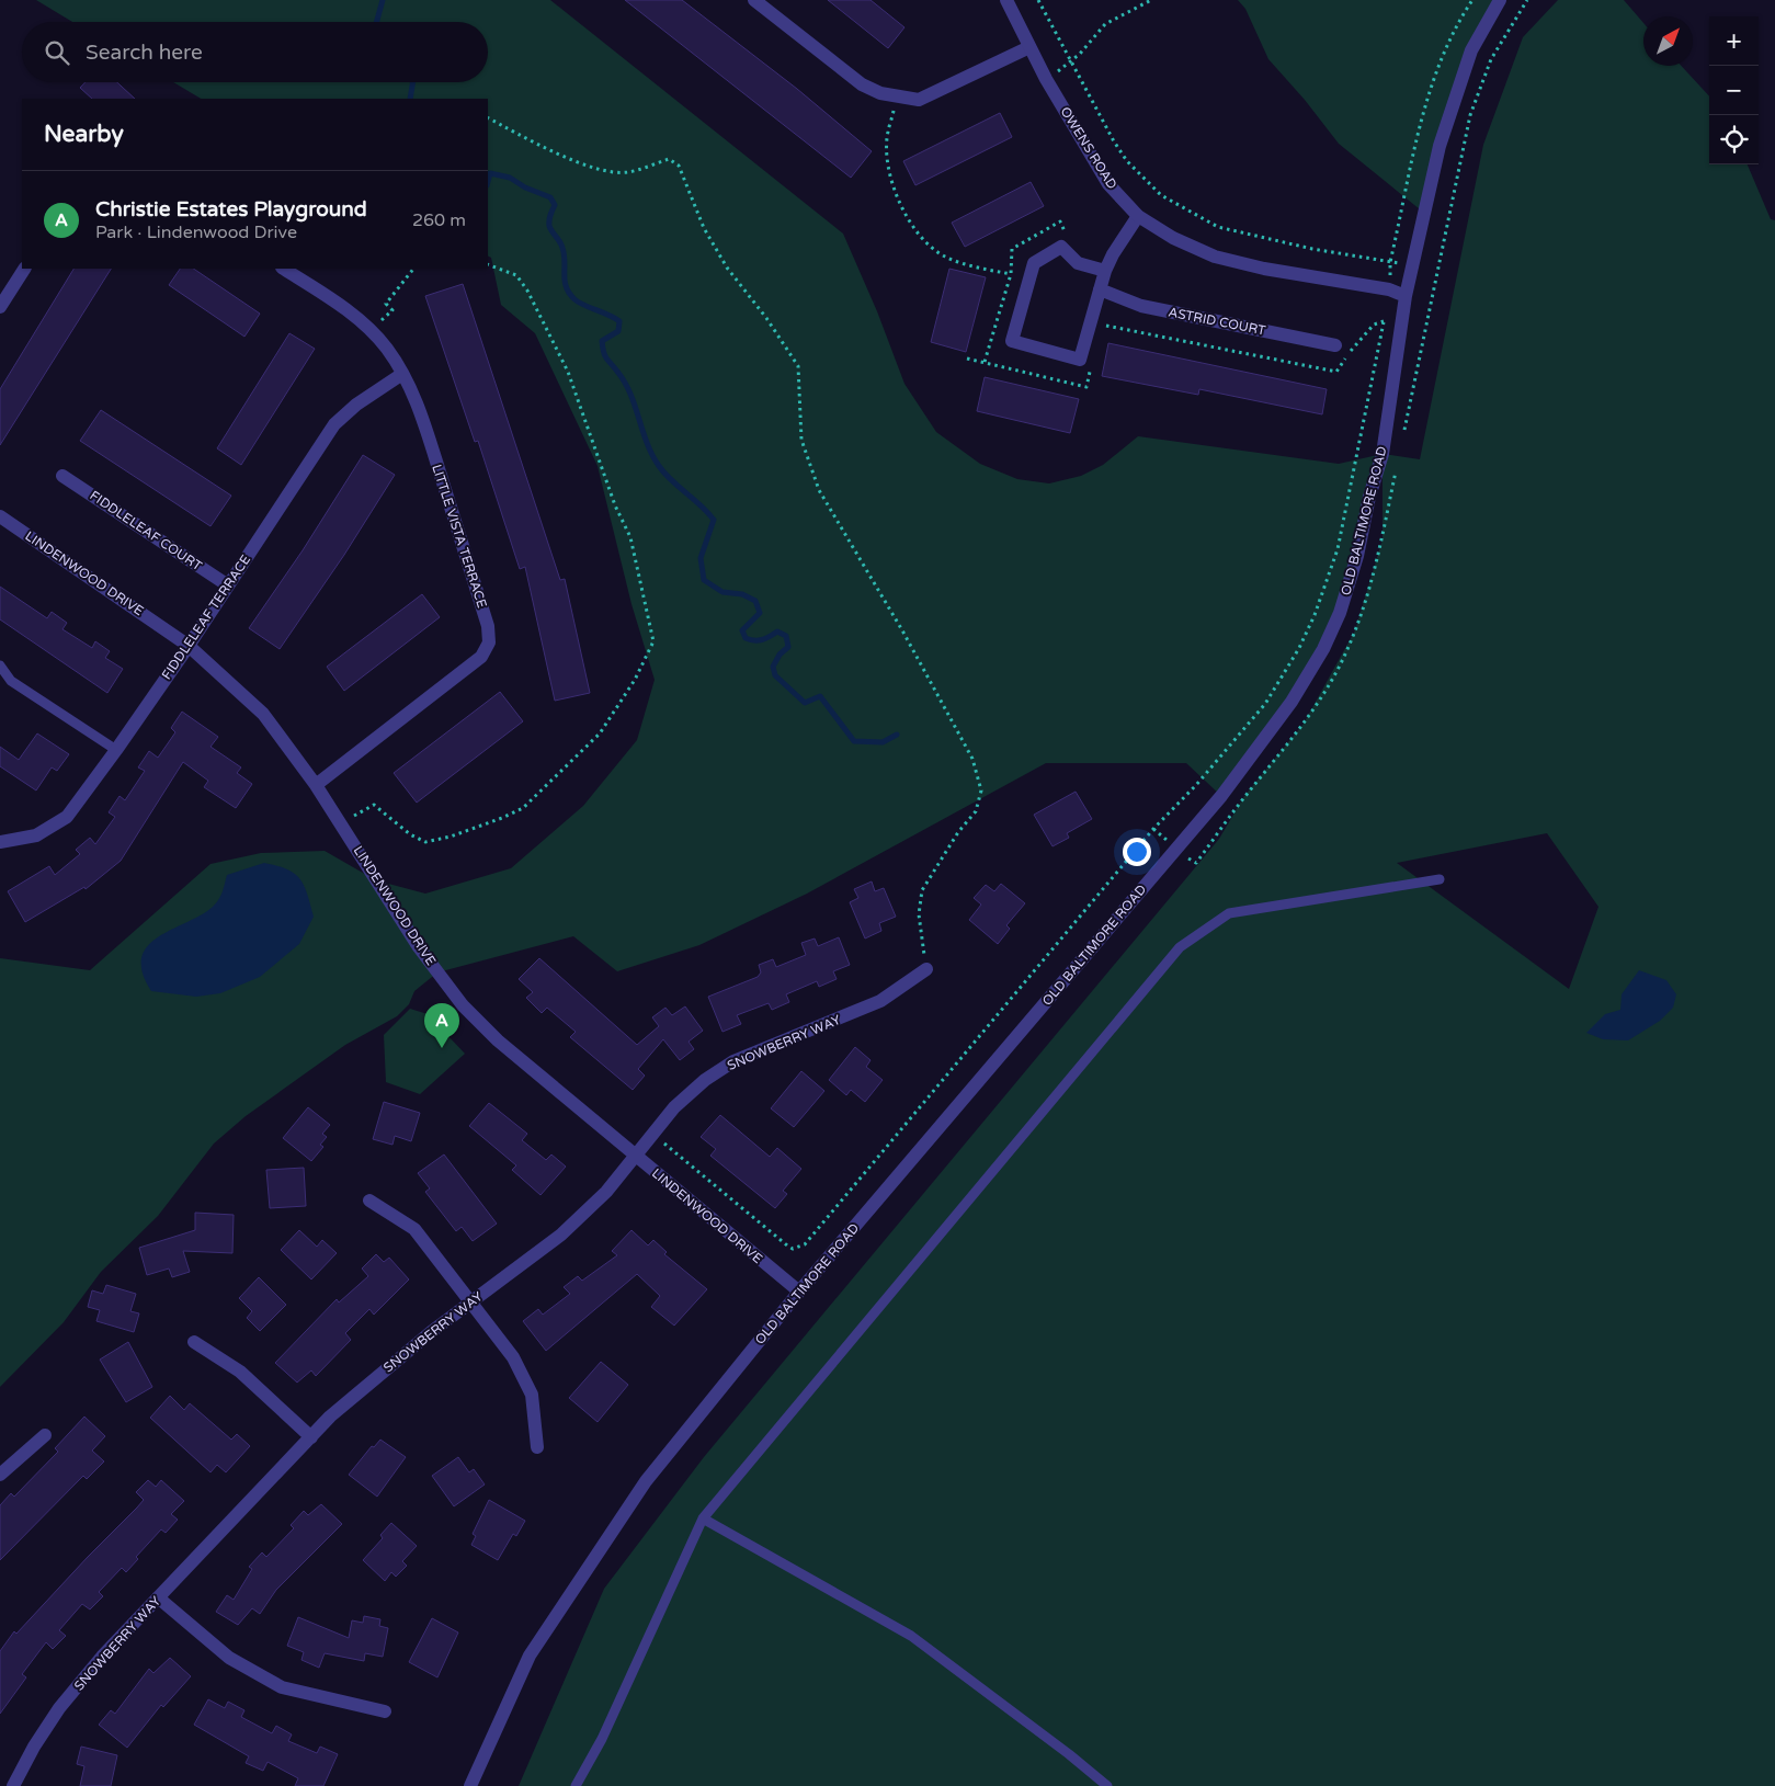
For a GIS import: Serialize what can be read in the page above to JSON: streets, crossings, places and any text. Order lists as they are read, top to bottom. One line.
{"streets":{"street":["OWENS ROAD","ASTRID COURT","OLD BALTIMORE ROAD","FIDDLELEAF COURT","LITTLE VISTA TERRACE","LINDENWOOD DRIVE","FIDDLELEAF TERRACE","SNOWBERRY WAY"]},"crossings":[["OWENS ROAD","OLD BALTIMORE ROAD"],["OLD BALTIMORE ROAD","LINDENWOOD DRIVE"],["FIDDLELEAF COURT","FIDDLELEAF TERRACE"],["LITTLE VISTA TERRACE","LINDENWOOD DRIVE"],["LITTLE VISTA TERRACE","FIDDLELEAF TERRACE"],["LINDENWOOD DRIVE","FIDDLELEAF TERRACE"],["LINDENWOOD DRIVE","SNOWBERRY WAY"]],"north":"top right","page":{"map_buttons":["+","−"],"search":"Search here","heading":"Nearby","list":[{"mark":"A","name":"Christie Estates Playground","note":"Park · Lindenwood Drive","value":"260 m"}],"pins":"A"}}
